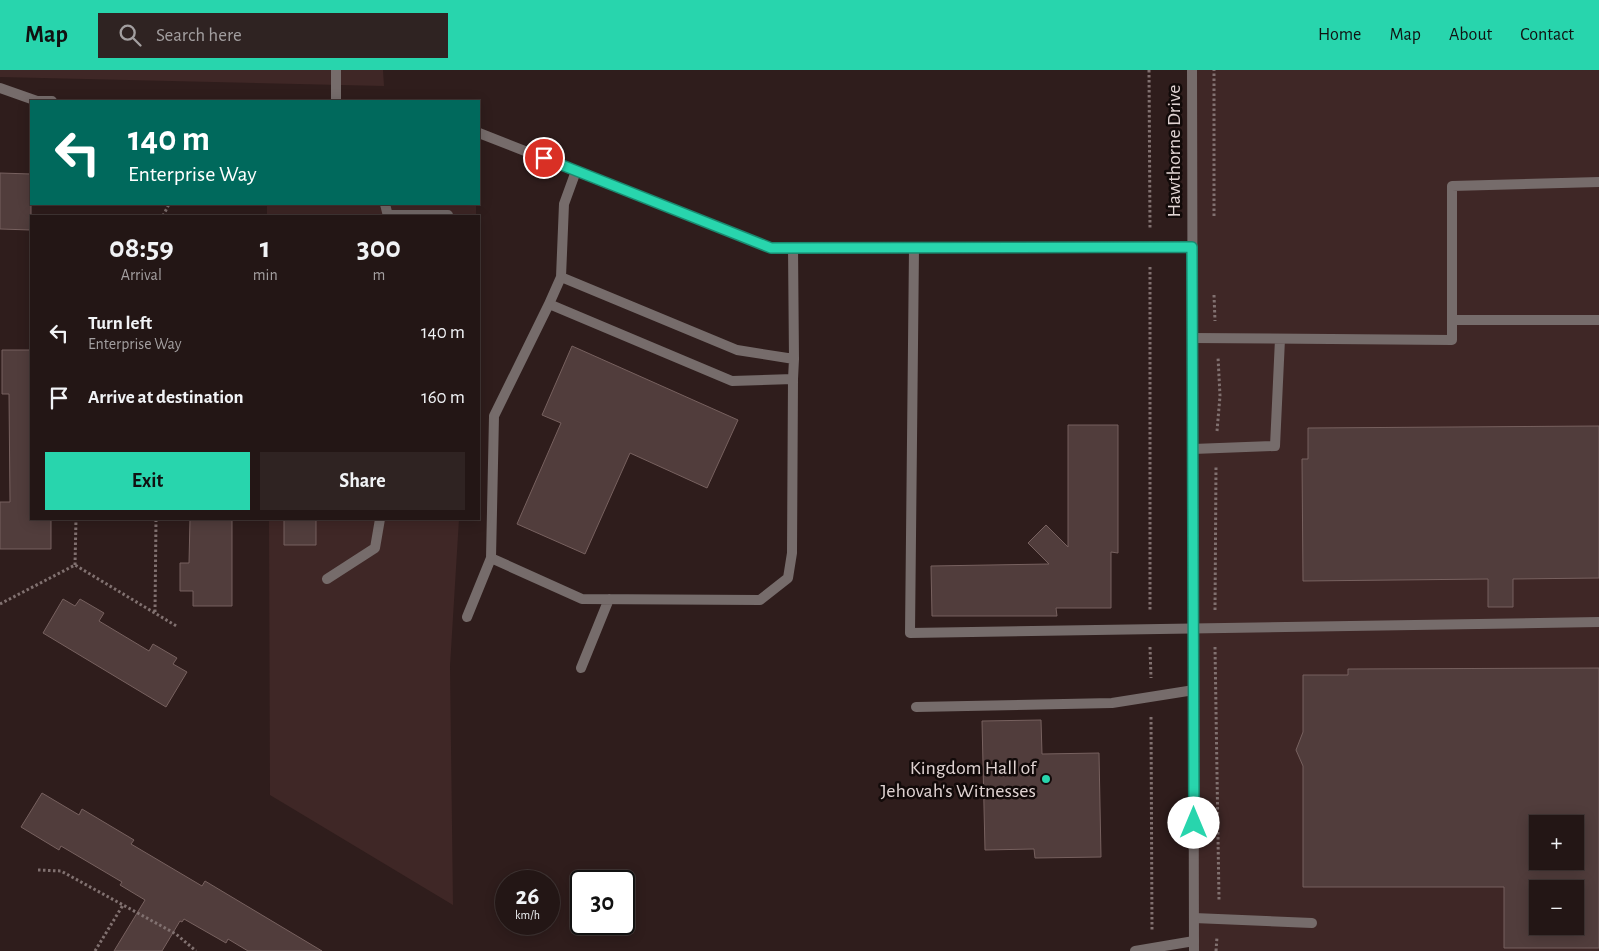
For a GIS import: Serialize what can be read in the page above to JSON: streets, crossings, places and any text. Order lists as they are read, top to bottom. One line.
{"streets":{"street":["Hawthorne Drive"]},"places":["Kingdom Hall of Jehovah's Witnesses"],"page":{"header":"Map","search":"Search here","nav":["Home","Map","About","Contact"],"turn":["140 m","Enterprise Way"],"eta":["08:59","Arrival","1","min","300","m"],"list":[{"name":"Turn left","note":"Enterprise Way","value":"140 m"},{"name":"Arrive at destination","value":"160 m"}],"buttons":["Exit","Share"],"map_buttons":["+","−"],"speed":"26 km/h","limit":"30"}}
